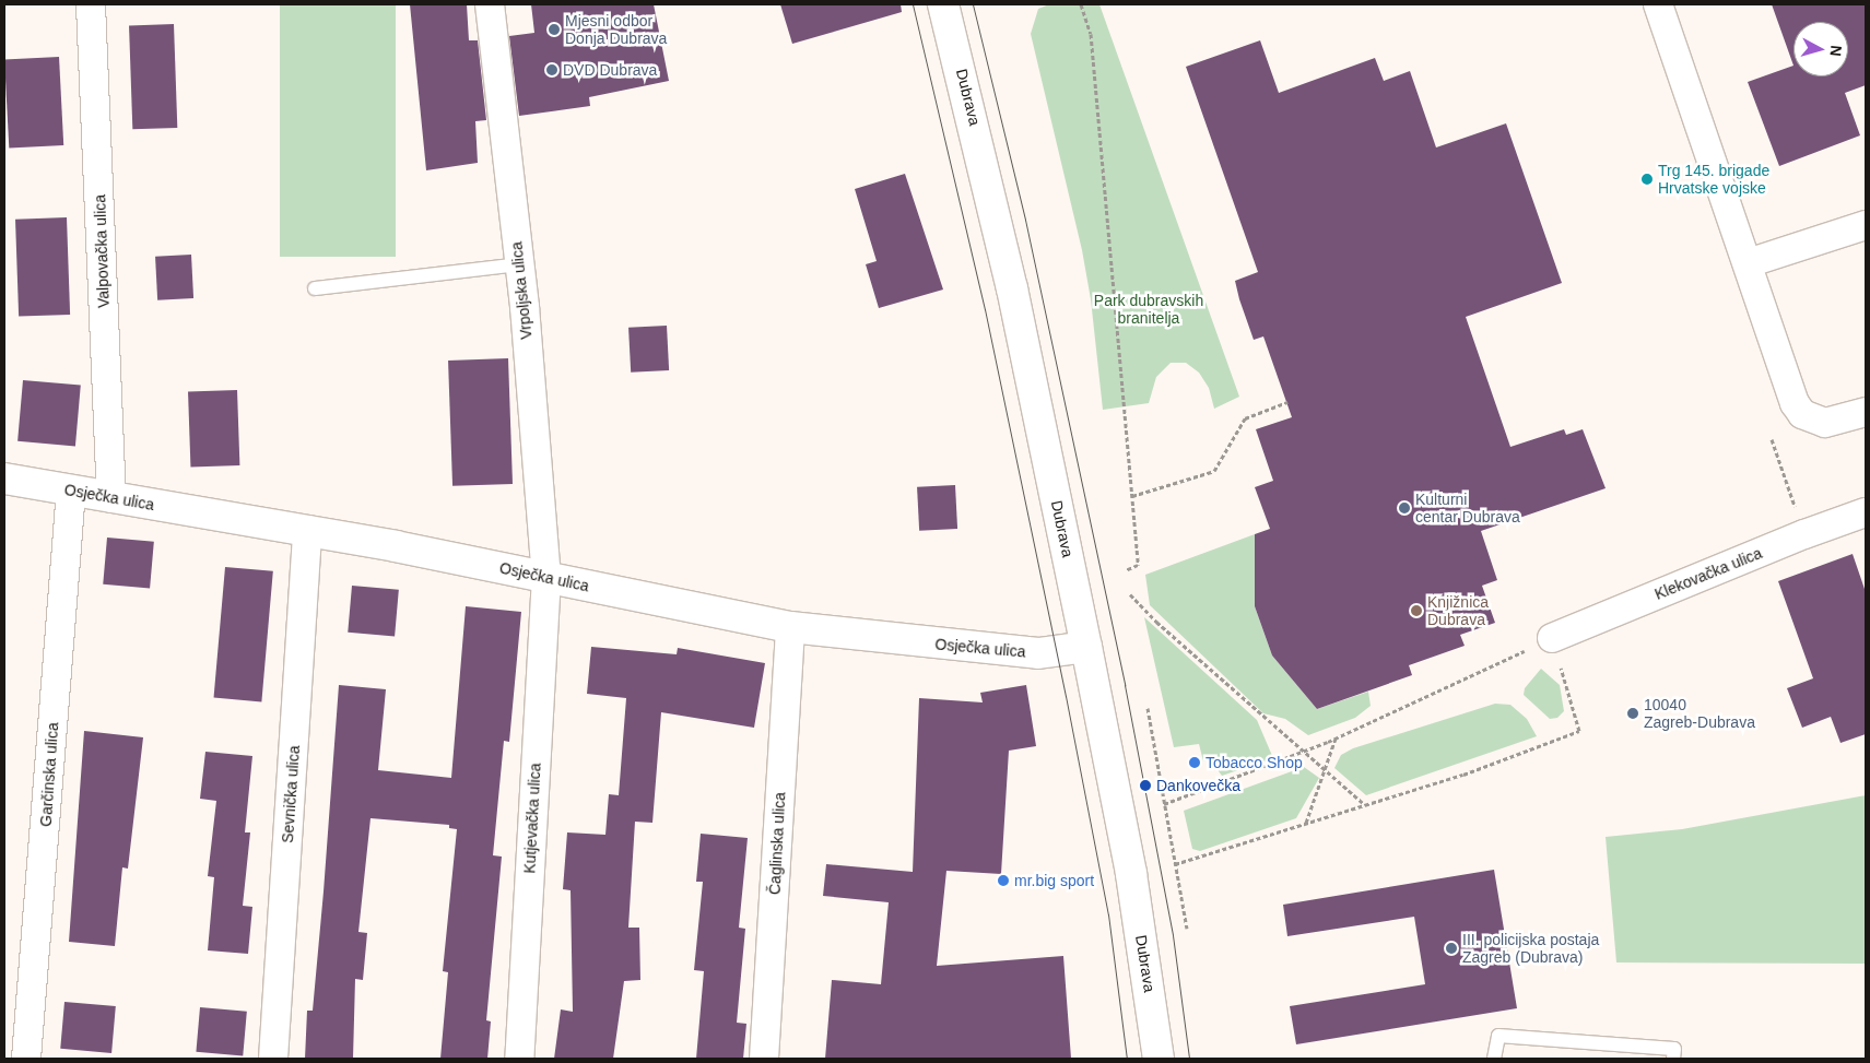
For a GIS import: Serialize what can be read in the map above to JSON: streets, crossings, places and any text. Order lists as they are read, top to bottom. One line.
{"streets":{"street":["Dubrava","Valpovačka ulica","Vrpoljska ulica","Osječka ulica","Klekovačka ulica","Garčinska ulica","Sevnička ulica","Kutjevačka ulica","Čaglinska ulica"]},"crossings":[["Dubrava","Osječka ulica"],["Valpovačka ulica","Osječka ulica"],["Vrpoljska ulica","Osječka ulica"],["Vrpoljska ulica","Kutjevačka ulica"],["Osječka ulica","Garčinska ulica"],["Osječka ulica","Sevnička ulica"],["Osječka ulica","Kutjevačka ulica"],["Osječka ulica","Čaglinska ulica"]],"parks":["Park dubravskih branitelja"],"places":["Mjesni odbor Donja Dubrava","DVD Dubrava","Trg 145. brigade Hrvatske vojske","Kulturni centar Dubrava","Knjižnica Dubrava","10040 Zagreb-Dubrava","Tobacco Shop","Dankovečka","mr.big sport","III. policijska postaja Zagreb (Dubrava)"],"north":"right"}
